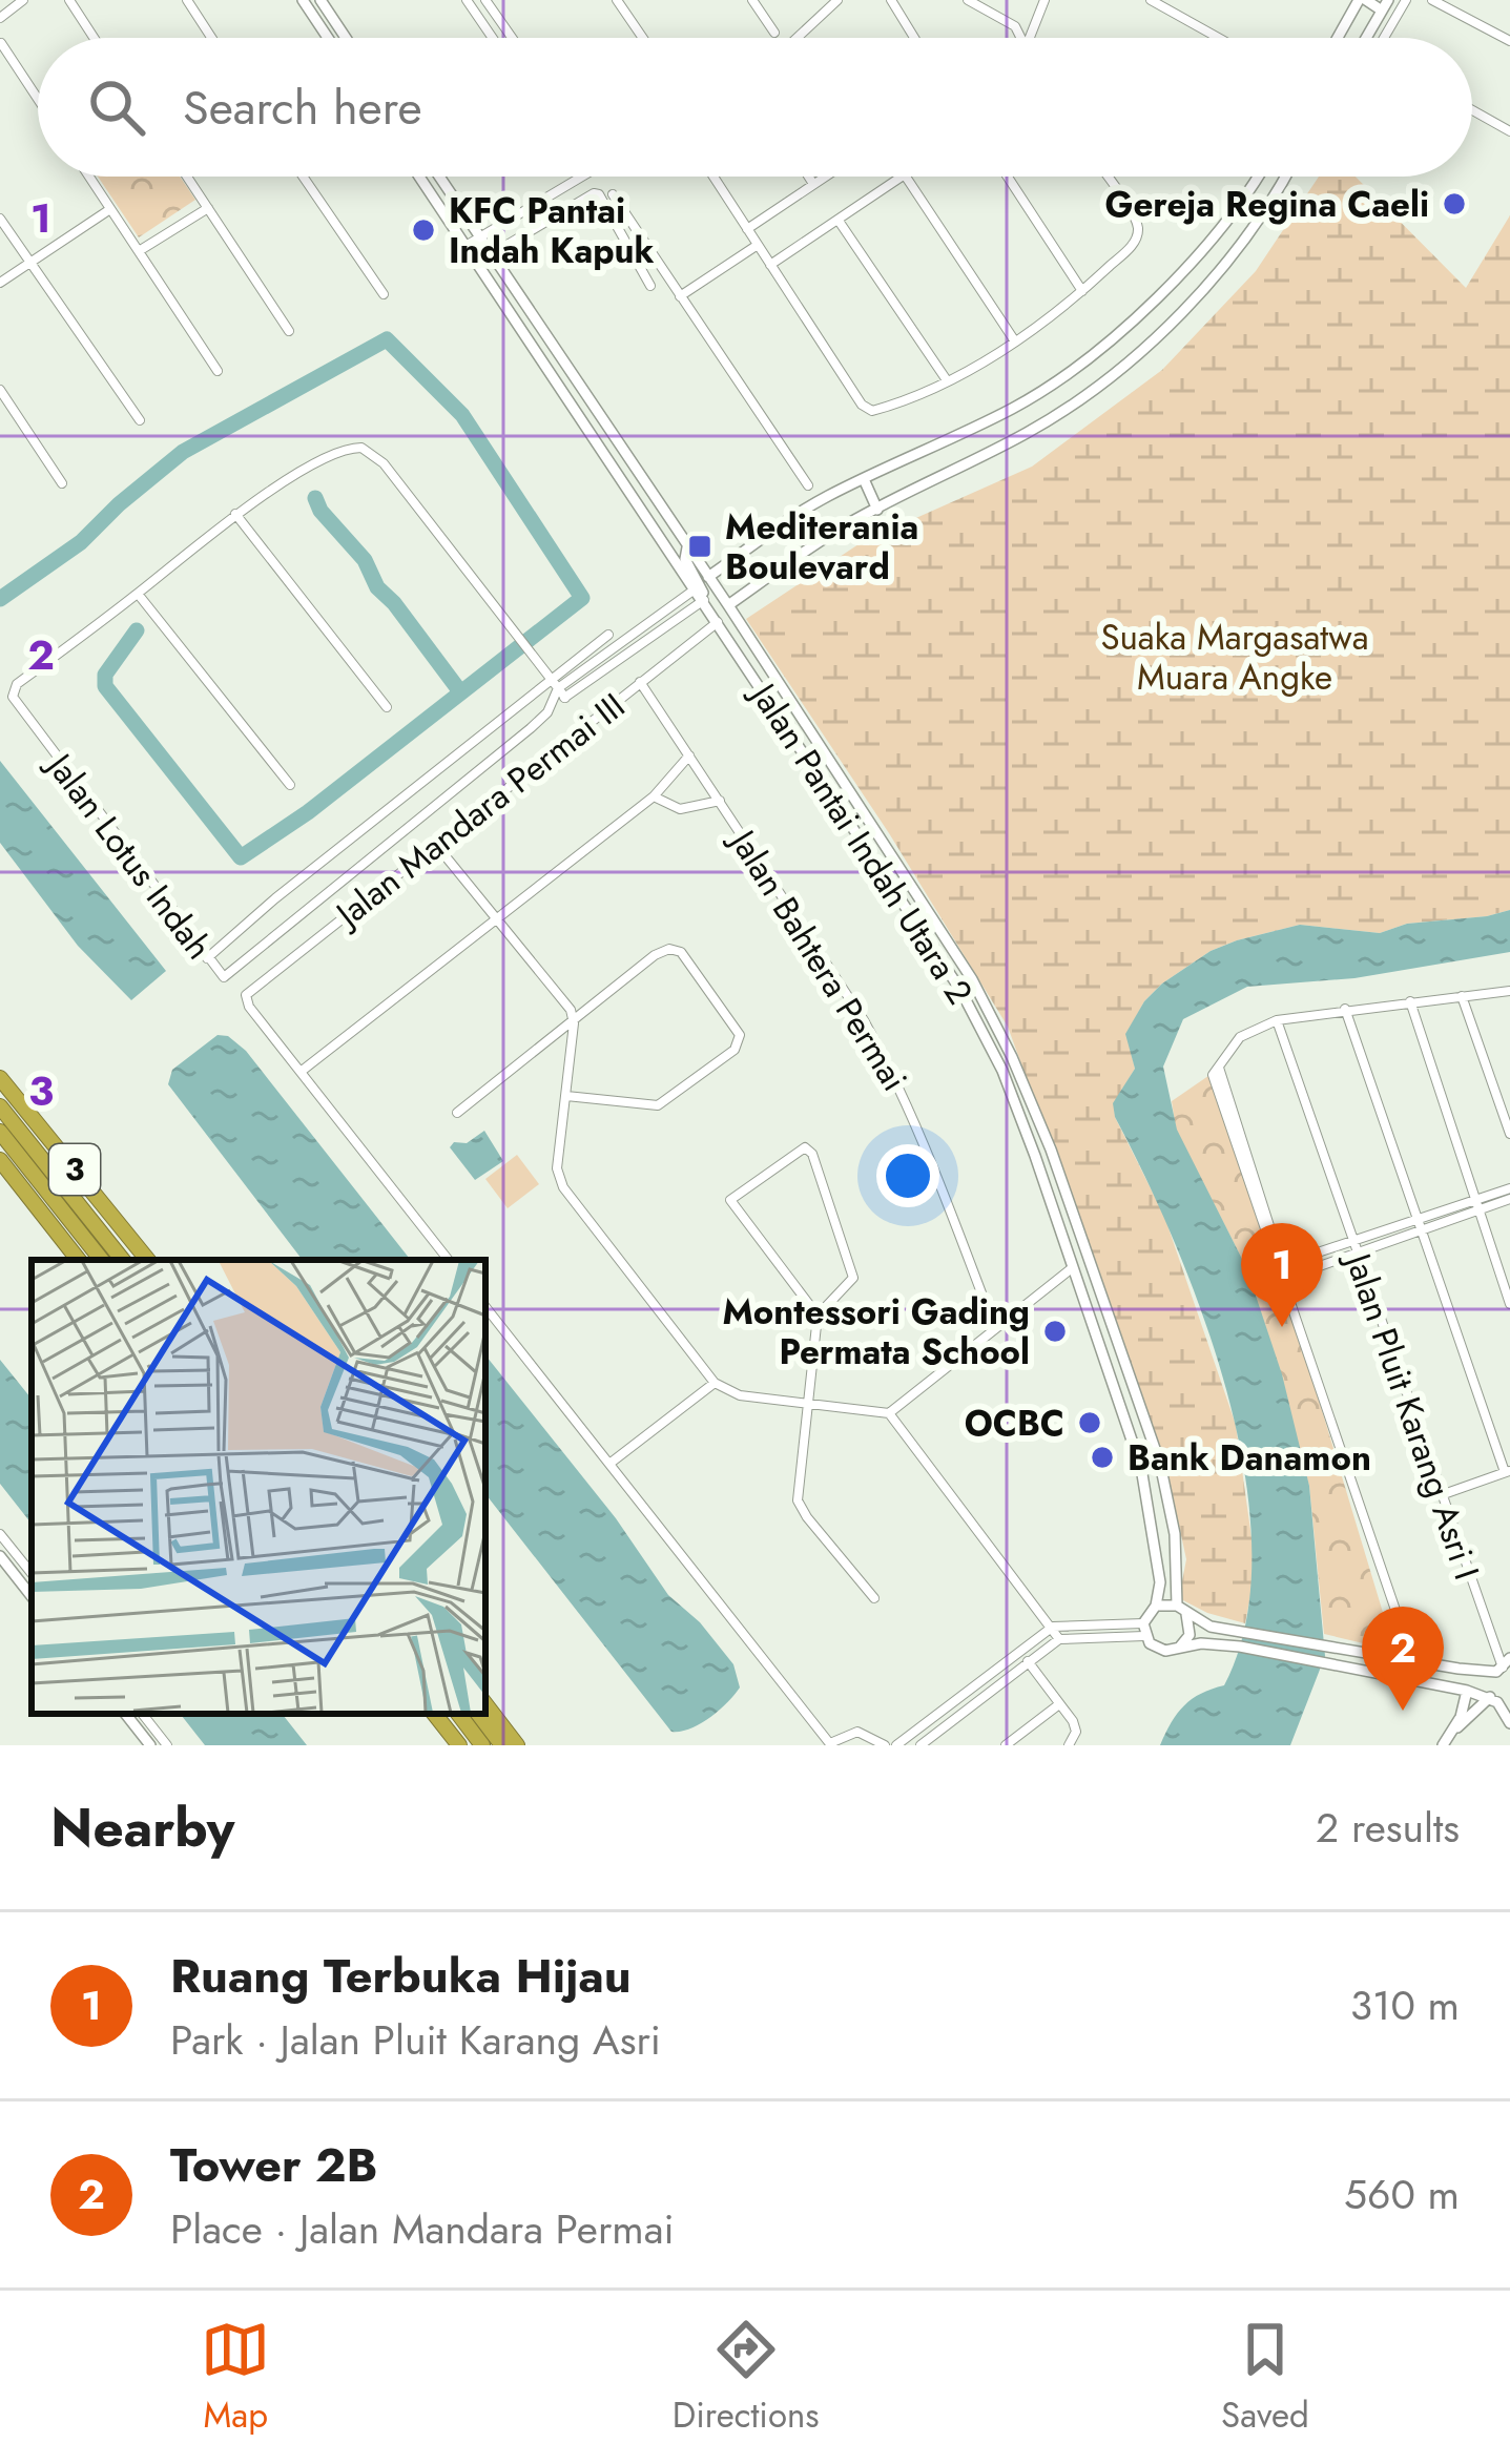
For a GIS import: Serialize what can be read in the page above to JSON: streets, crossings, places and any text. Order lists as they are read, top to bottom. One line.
{"streets":{"highway":["3"],"street":["Jalan Mandara Permai III","Jalan Pantai Indah Utara 2","Jalan Lotus Indah","Jalan Bahtera Permai","Jalan Pluit Karang Asri I"]},"crossings":[["Jalan Mandara Permai III","Jalan Pantai Indah Utara 2"],["Jalan Mandara Permai III","Jalan Bahtera Permai"],["Jalan Pantai Indah Utara 2","Jalan Lotus Indah"]],"parks":["Suaka Margasatwa Muara Angke"],"places":{"other":["Gereja Regina Caeli","KFC Pantai Indah Kapuk","Montessori Gading Permata School","OCBC","Bank Danamon"],"transit":["Mediterania Boulevard"]},"page":{"search":"Search here","pins":["1","2"],"heading":["Nearby","2 results"],"list":[{"mark":"1","name":"Ruang Terbuka Hijau","note":"Park · Jalan Pluit Karang Asri","value":"310 m"},{"mark":"2","name":"Tower 2B","note":"Place · Jalan Mandara Permai","value":"560 m"}],"nav":["Map","Directions","Saved"]},"grid":{"rows":["1","2","3"]}}
